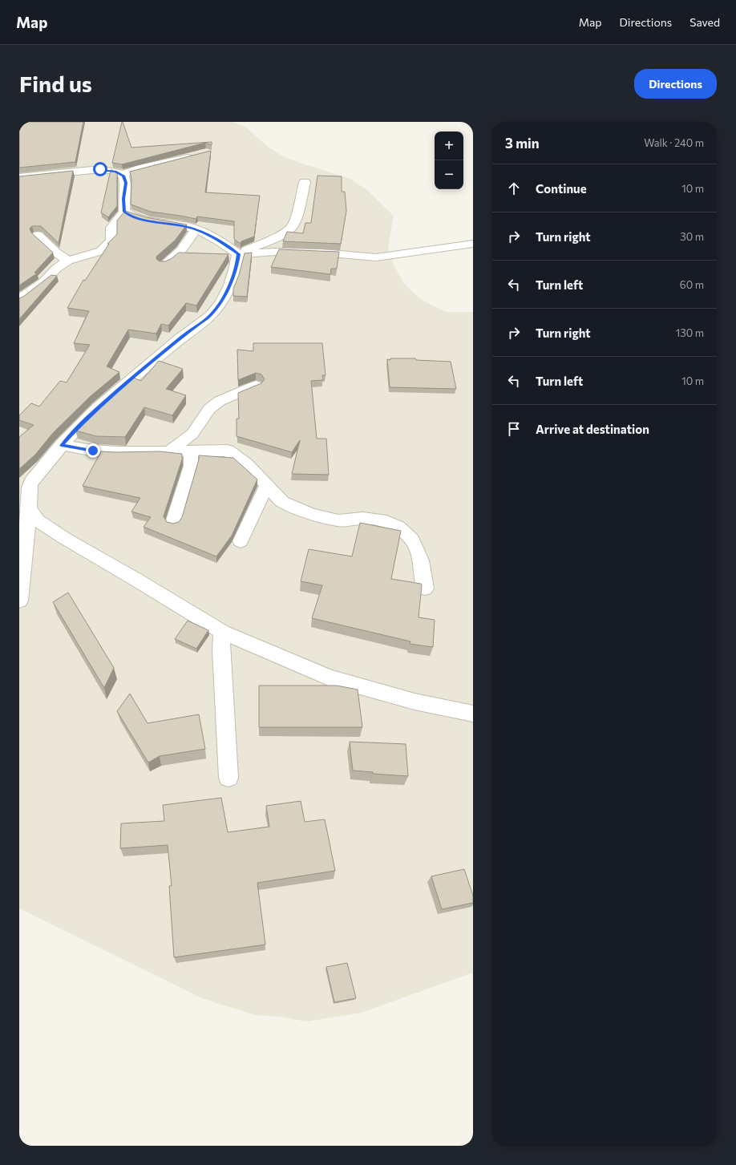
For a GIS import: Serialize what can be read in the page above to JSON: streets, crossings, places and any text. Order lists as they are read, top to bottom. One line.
{"page":{"header":"Map","nav":["Map","Directions","Saved"],"buttons":"Directions","title":"Find us","heading":["3 min","Walk · 240 m"],"map_buttons":["+","−"],"list":[["Continue","10 m"],["Turn right","30 m"],["Turn left","60 m"],["Turn right","130 m"],["Turn left","10 m"],"Arrive at destination"]}}
